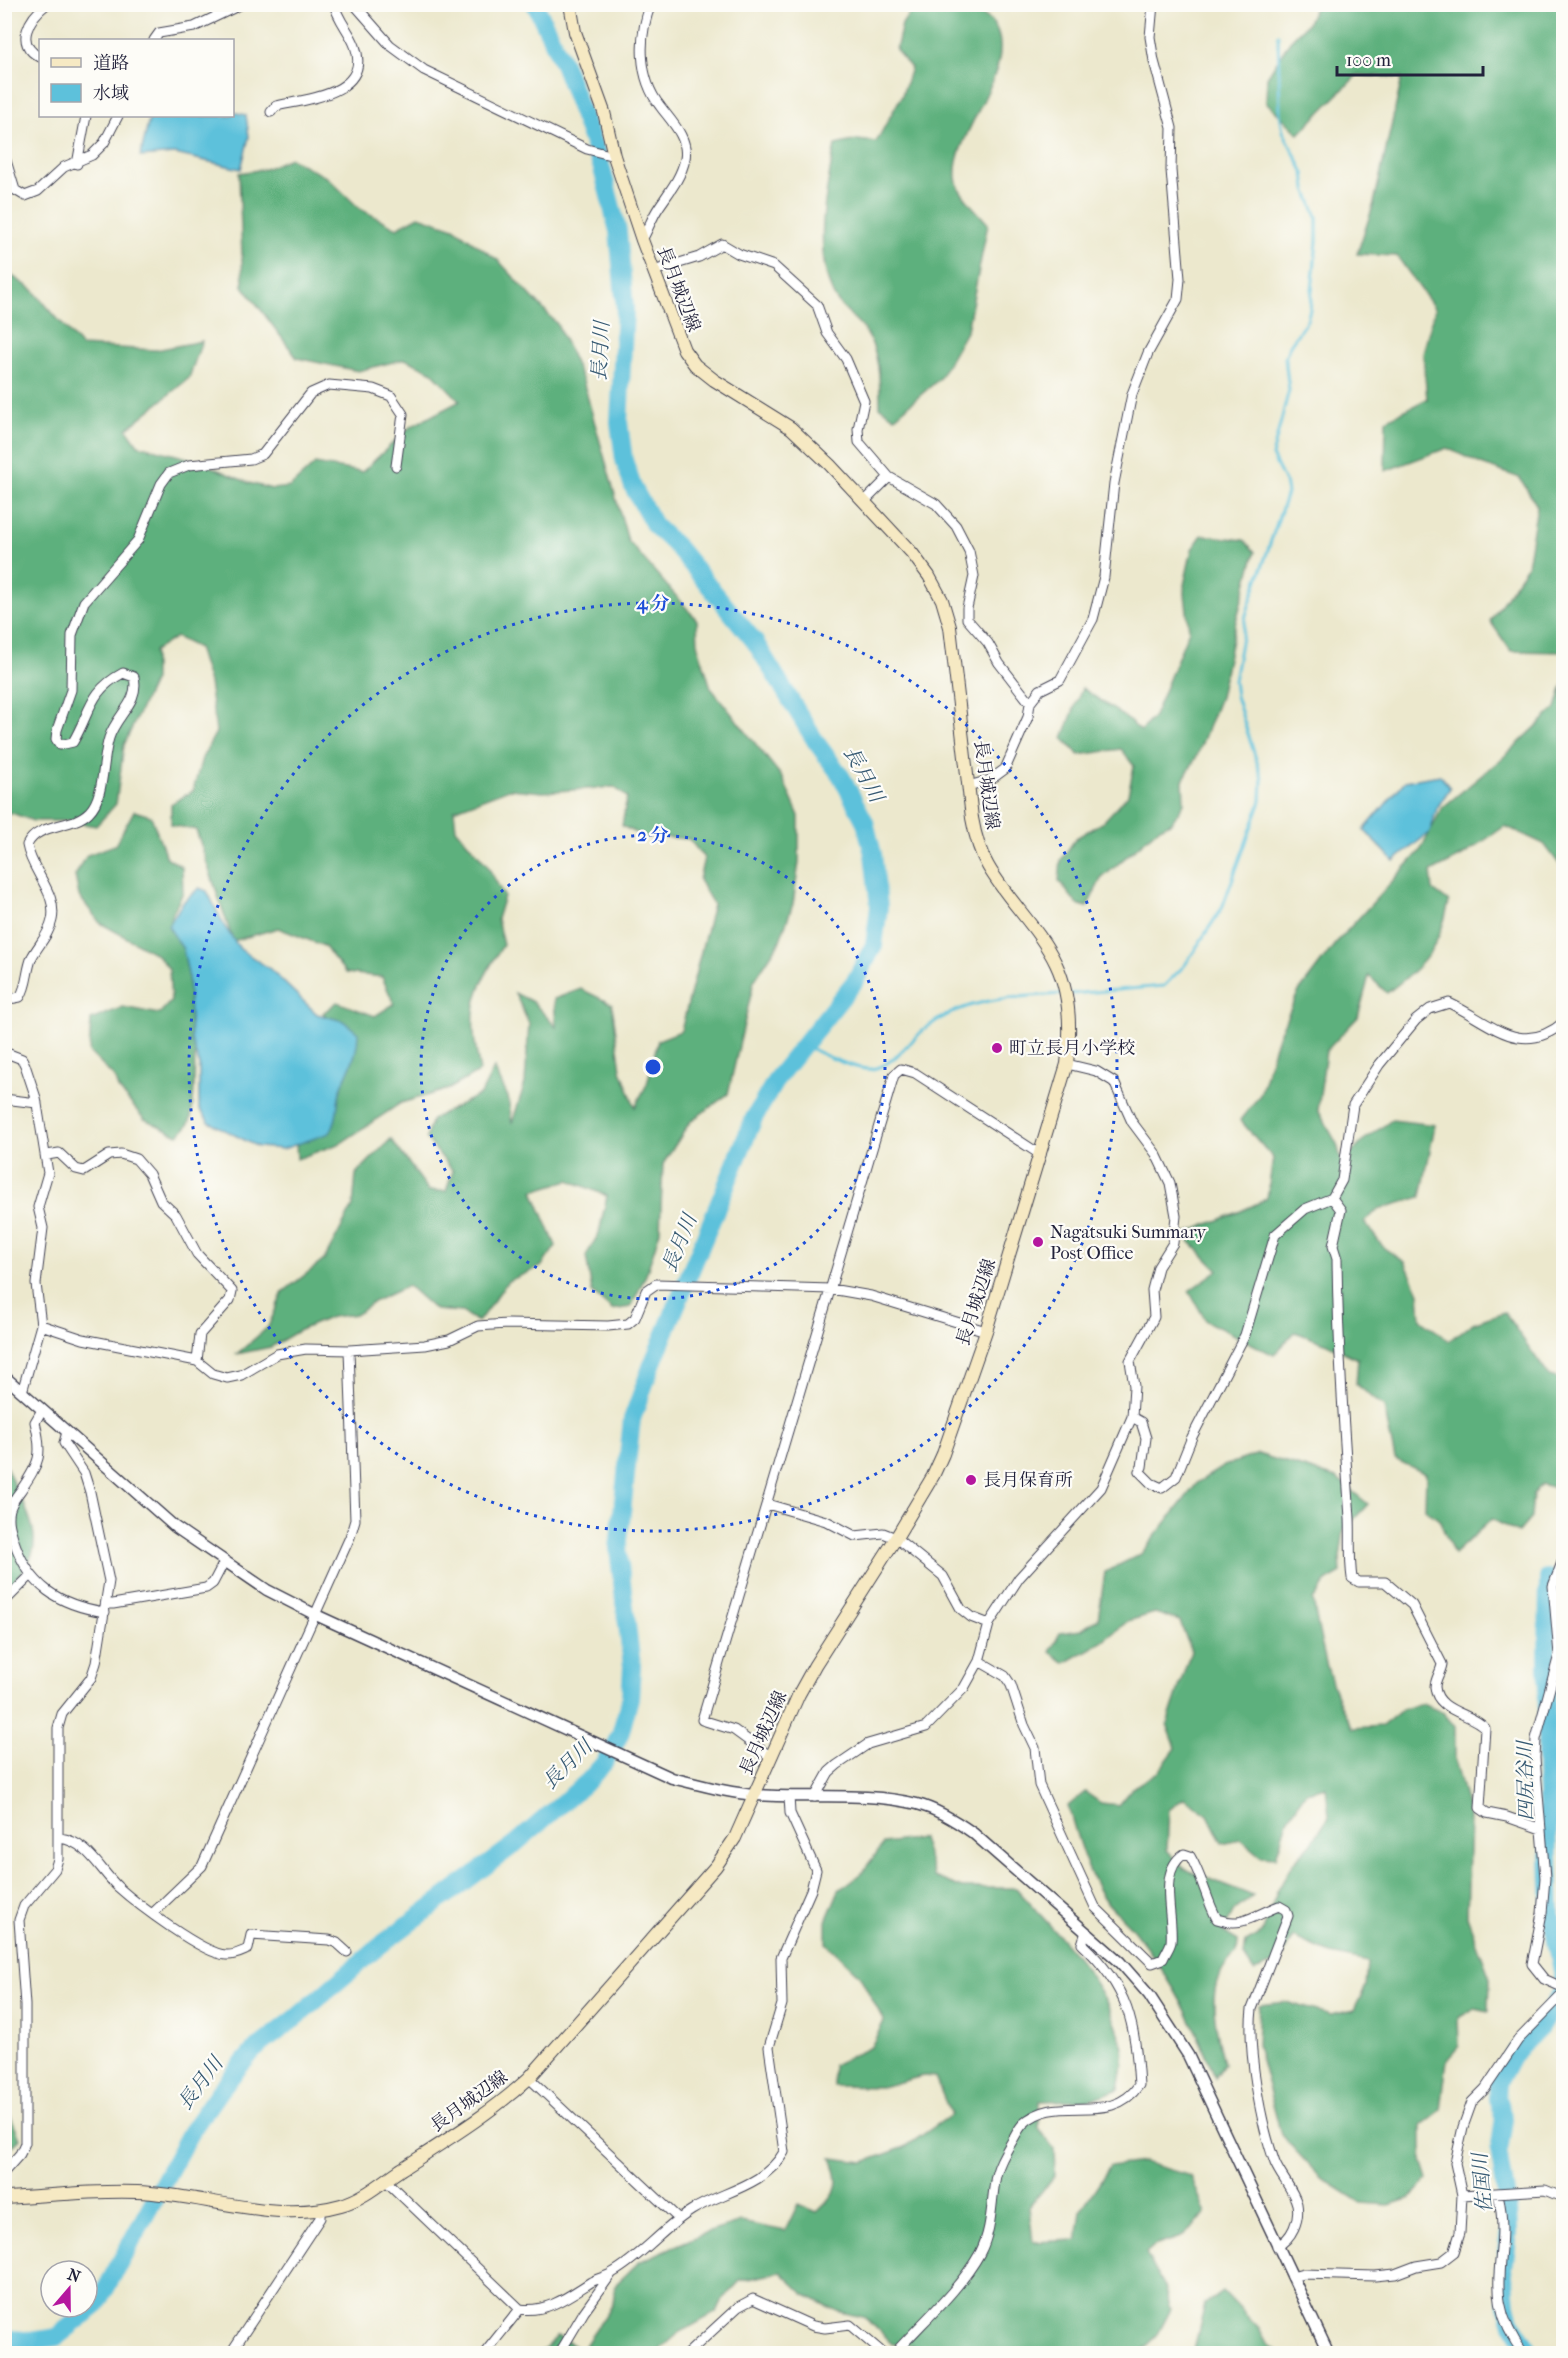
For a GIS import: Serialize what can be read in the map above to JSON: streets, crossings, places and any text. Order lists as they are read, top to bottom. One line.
{"streets":{"main road":["長月城辺線"]},"water":["長月川","四尻谷川","佐国川"],"places":["町立長月小学校","Nagatsuki Summary Post Office","長月保育所"],"legend":["道路","水域"],"scale_bar":"100 m","north":"top","rings":["4 分","2 分"]}
